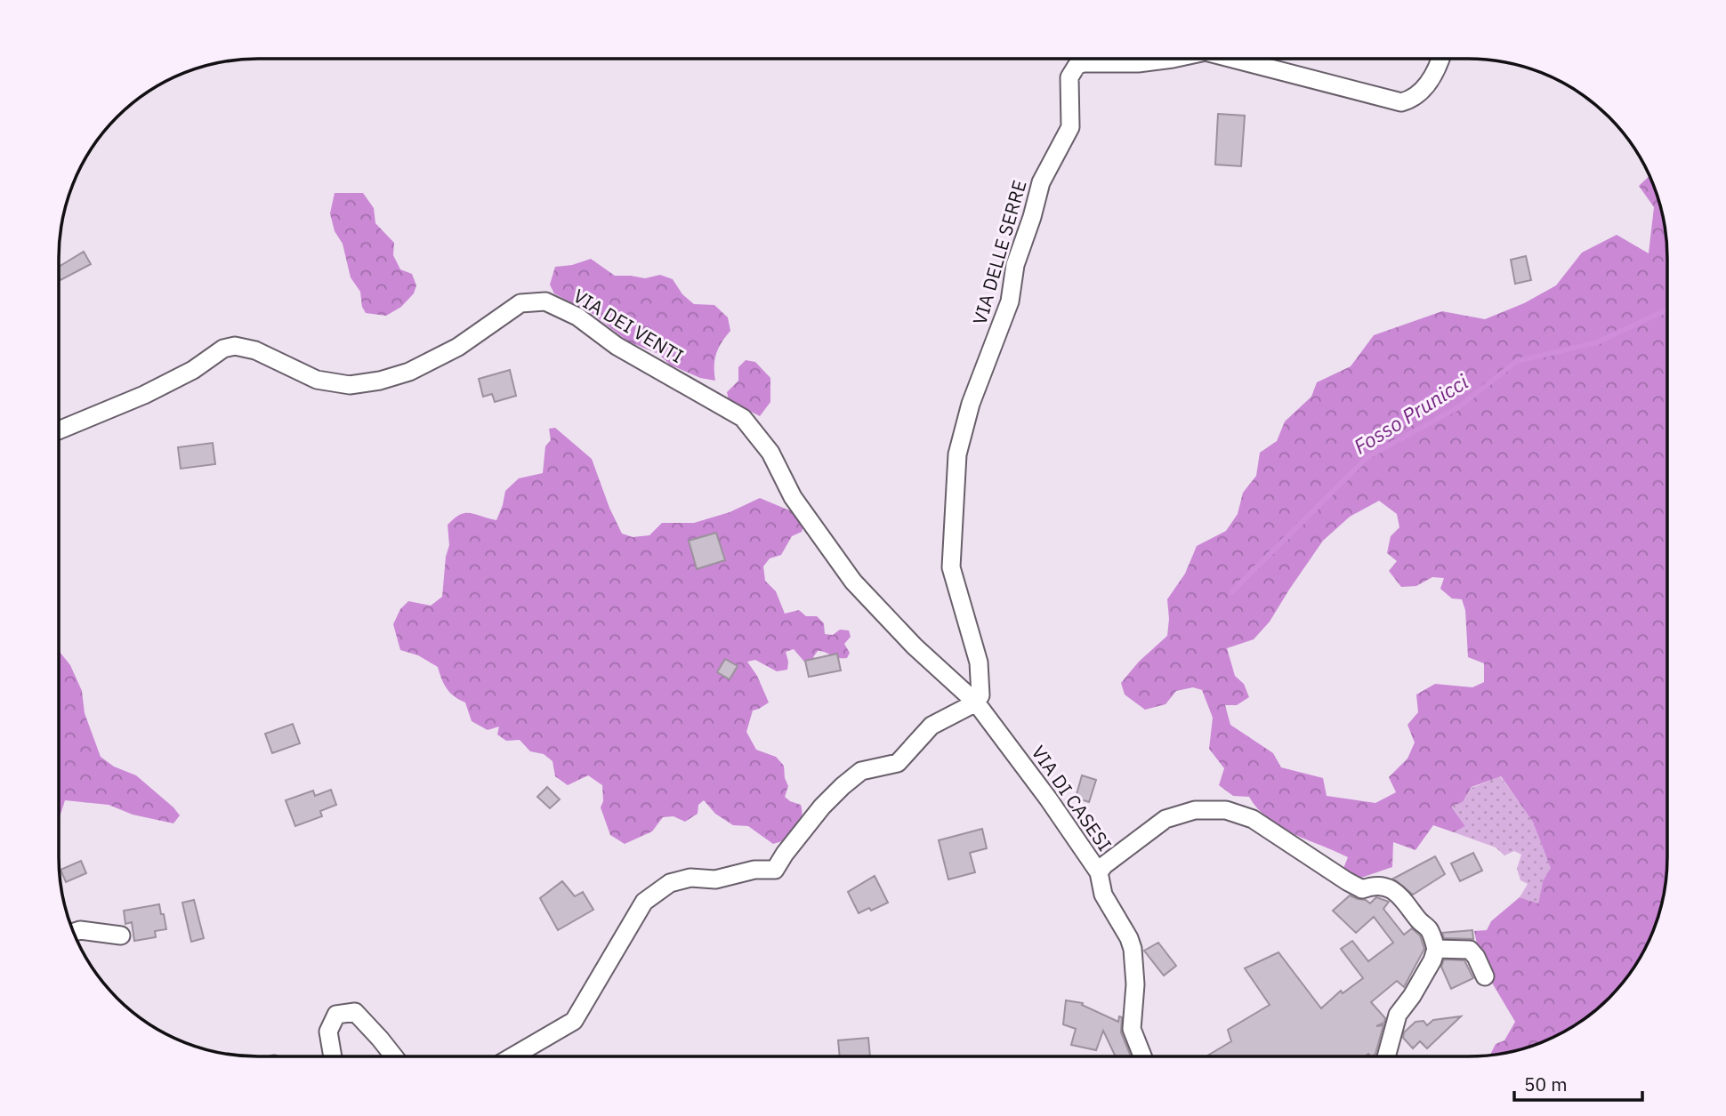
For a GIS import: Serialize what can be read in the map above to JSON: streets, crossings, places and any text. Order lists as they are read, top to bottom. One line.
{"streets":{"street":["VIA DELLE SERRE","VIA DEI VENTI","VIA DI CASESI"]},"crossings":[["VIA DELLE SERRE","VIA DEI VENTI"],["VIA DELLE SERRE","VIA DI CASESI"],["VIA DEI VENTI","VIA DI CASESI"]],"water":["Fosso Prunicci"],"scale_bar":"50 m"}
